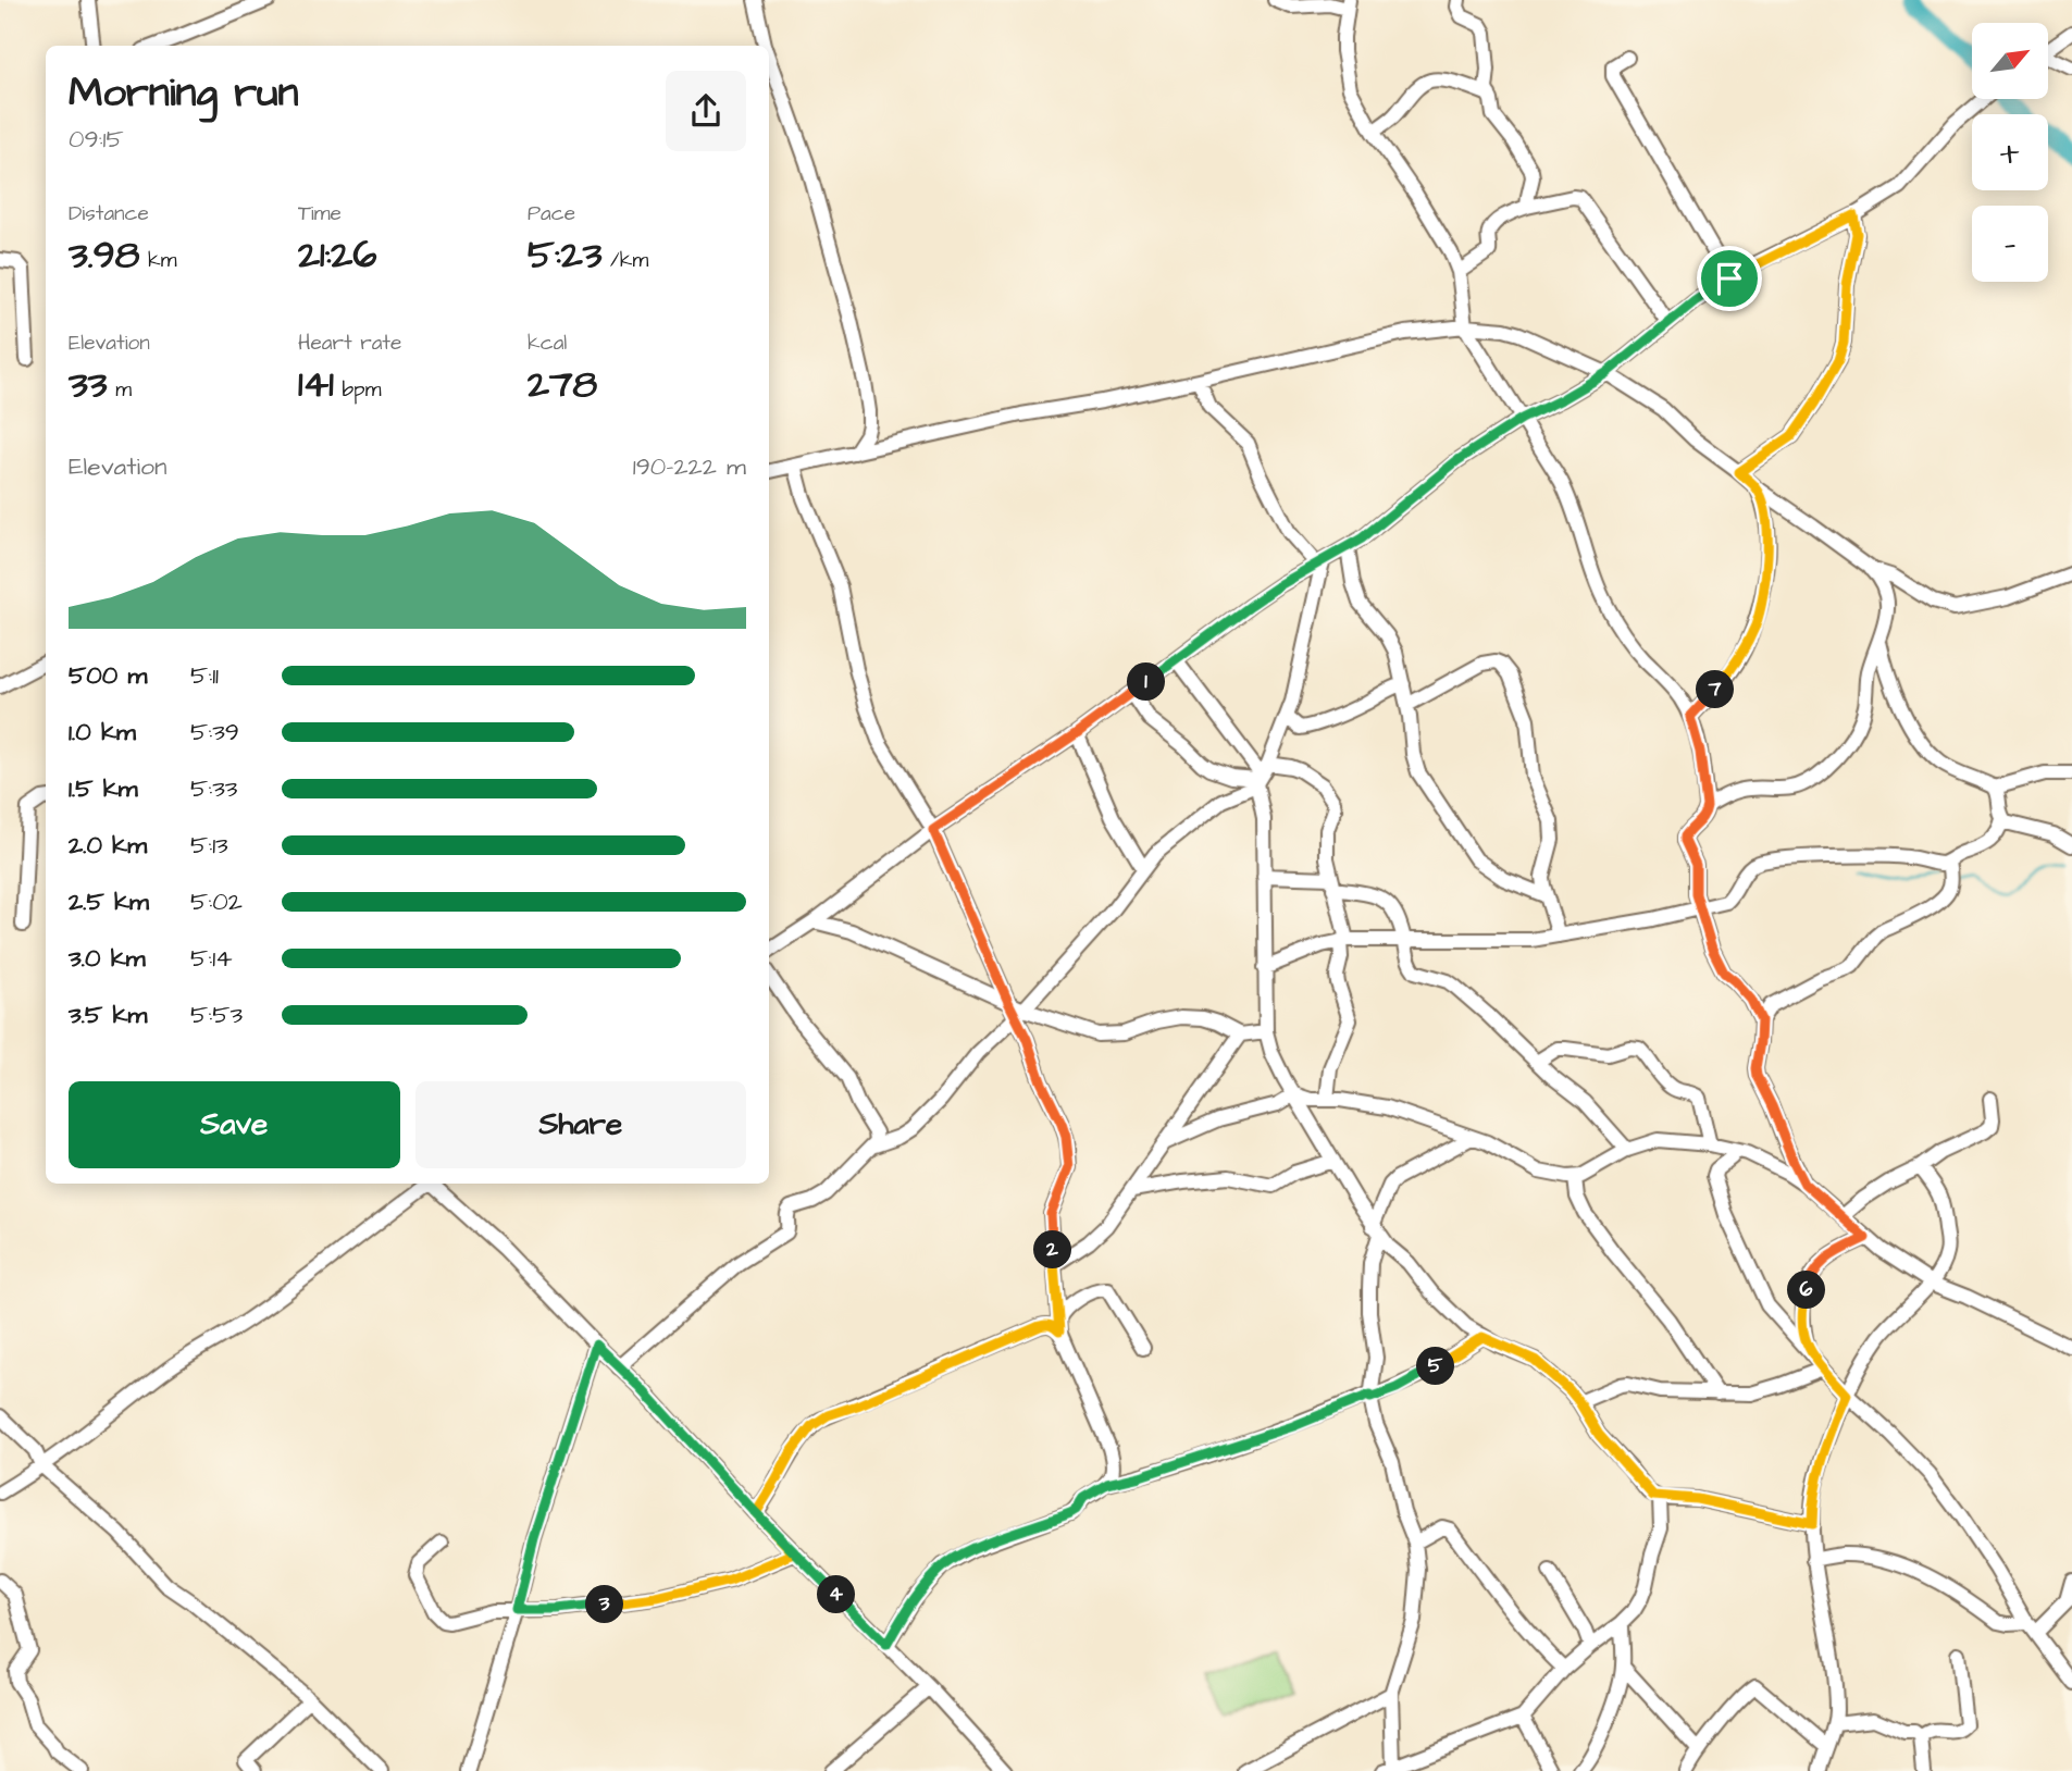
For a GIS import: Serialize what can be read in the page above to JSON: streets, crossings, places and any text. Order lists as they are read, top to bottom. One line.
{"north":"top right","page":{"map_buttons":["+","−"],"heading":["Morning run","09:15"],"stats":[["Distance","3.98 km"],["Time","21:26"],["Pace","5:23 /km"],["Elevation","33 m"],["Heart rate","141 bpm"],["kcal","278"]],"chart":["Elevation","190–222 m"],"list":[{"name":"500 m","note":"5:11"},{"name":"1.0 km","note":"5:39"},{"name":"1.5 km","note":"5:33"},{"name":"2.0 km","note":"5:13"},{"name":"2.5 km","note":"5:02"},{"name":"3.0 km","note":"5:14"},{"name":"3.5 km","note":"5:53"}],"pins":["1","7","2","6","5","4","3"],"buttons":["Save","Share"]}}
